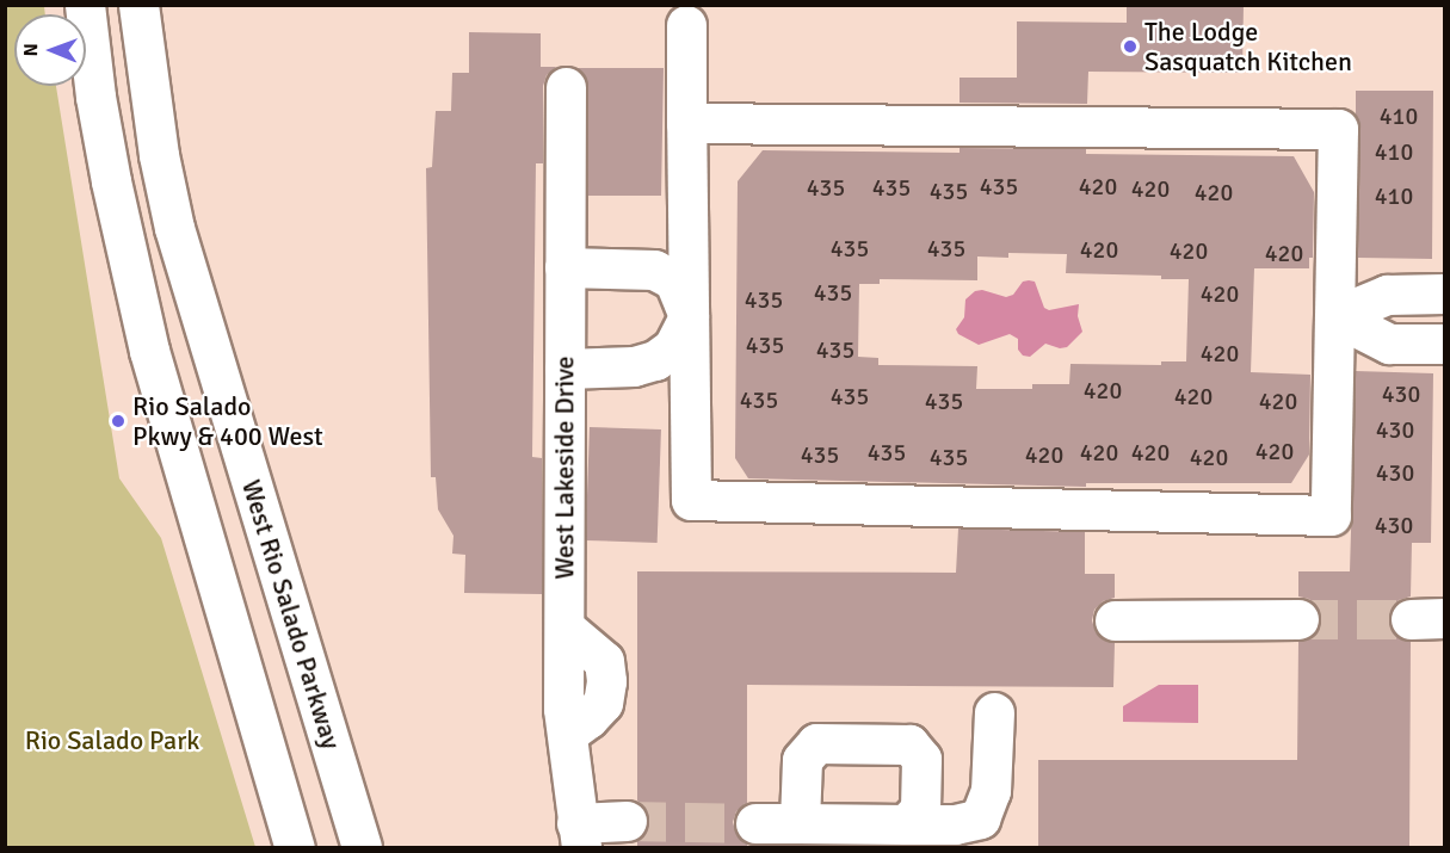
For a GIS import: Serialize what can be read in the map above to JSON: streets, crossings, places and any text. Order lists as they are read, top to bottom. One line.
{"streets":{"main road":["West Lakeside Drive","West Rio Salado Parkway"]},"parks":["Rio Salado Park"],"places":["The Lodge Sasquatch Kitchen","Rio Salado Pkwy & 400 West"],"house_numbers":["410","410","435","420","435","435","420","435","420","410","435","435","420","420","420","435","420","435","435","435","420","420","430","435","420","435","435","420","430","420","435","420","420","435","420","435","420","430","430"],"north":"left"}
